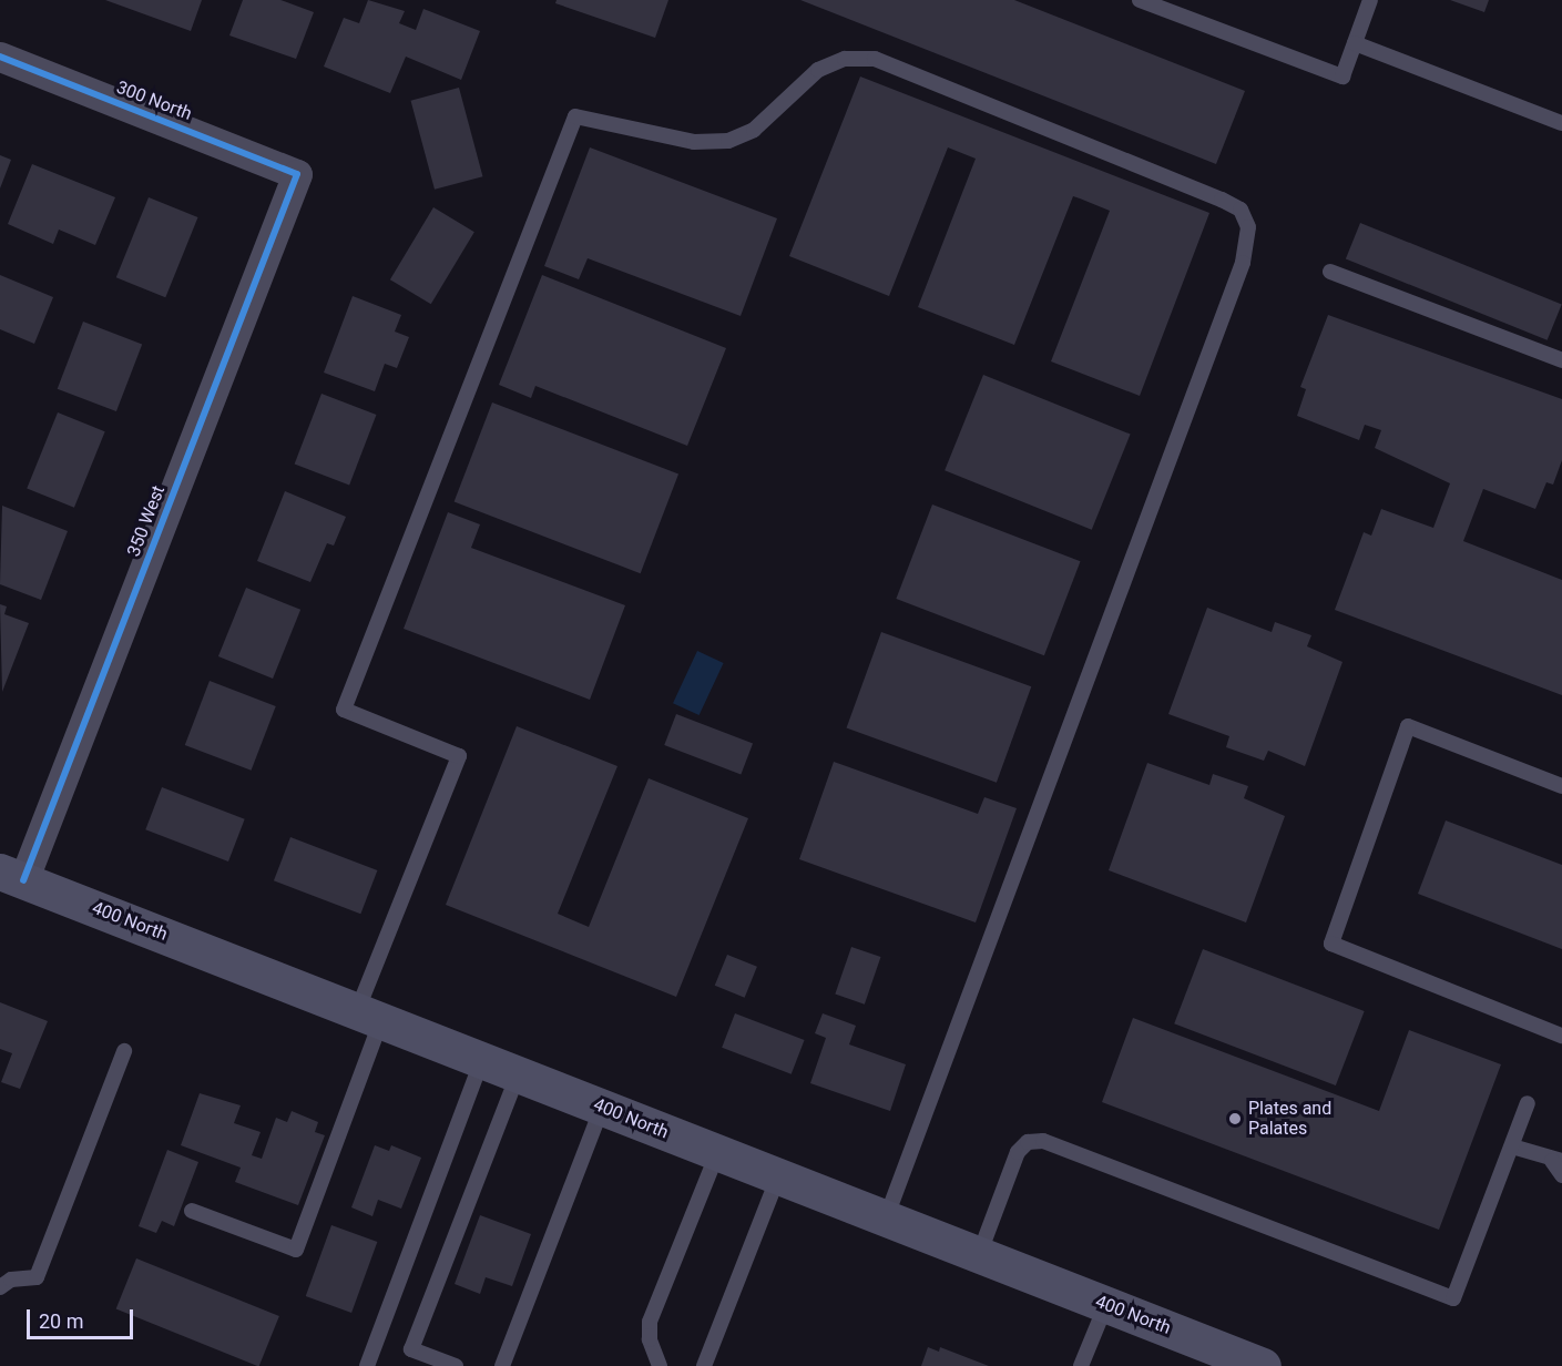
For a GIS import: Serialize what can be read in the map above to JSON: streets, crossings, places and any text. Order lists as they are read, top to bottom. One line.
{"streets":{"main road":["400 North"],"street":["300 North","350 West"]},"crossings":[["300 North","350 West"],["350 West","400 North"]],"places":["Plates and Palates"],"scale_bar":"20 m"}
